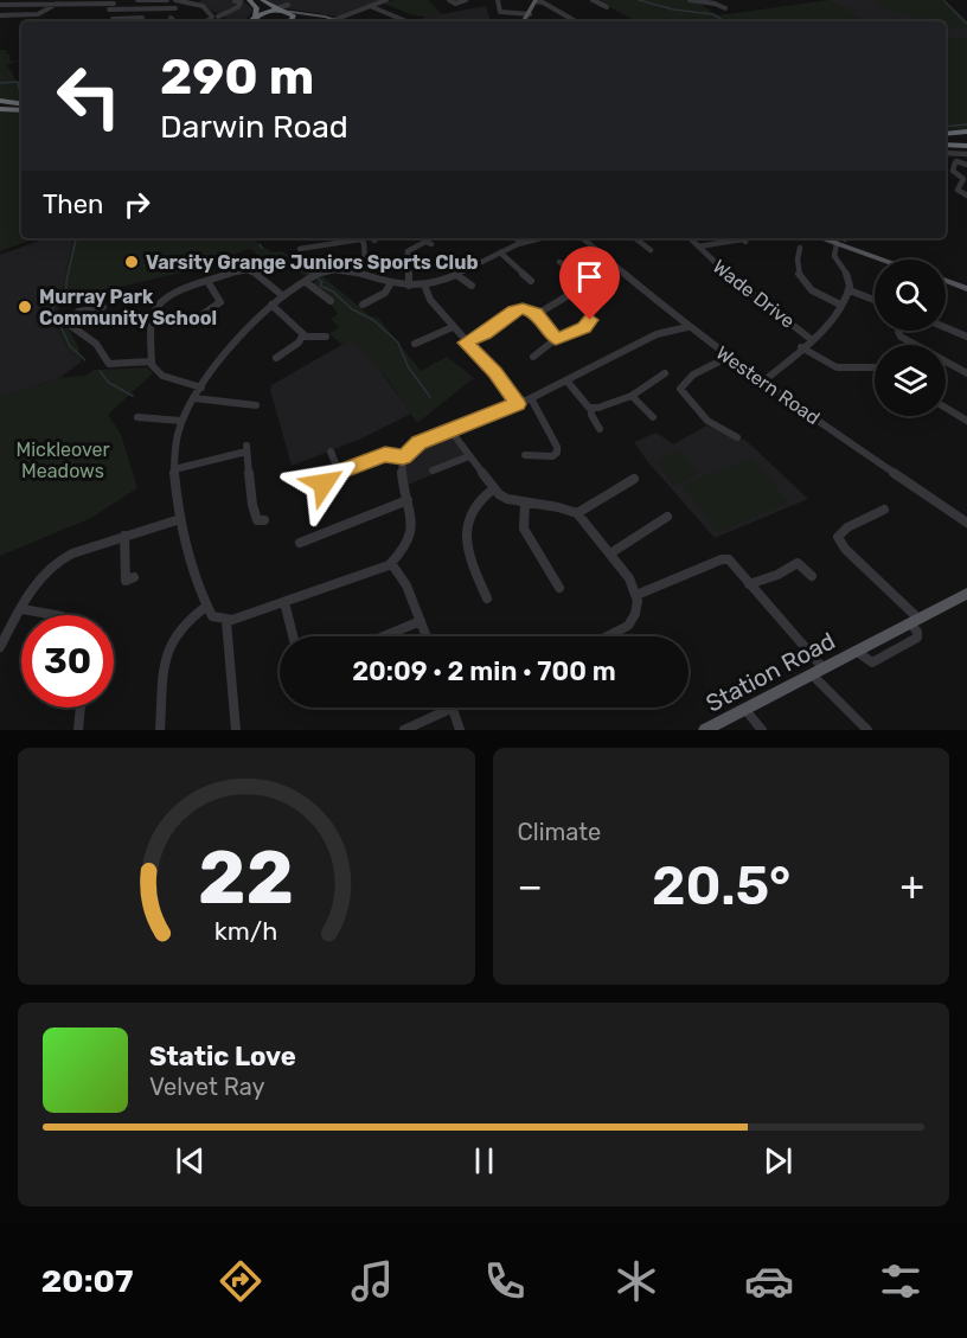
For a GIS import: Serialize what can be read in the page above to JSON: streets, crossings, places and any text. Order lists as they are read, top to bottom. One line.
{"streets":{"main road":["Station Road"],"street":["Wade Drive","Western Road"]},"parks":["Mickleover Meadows"],"places":["Varsity Grange Juniors Sports Club","Murray Park Community School"],"page":{"turn":["290 m","Darwin Road"],"then":"Then","limit":"30","trip":"20:09 · 2 min · 700 m","tile":"Climate","heat":["−","20.5°","+"],"song":["Static Love","Velvet Ray"],"tabs":"20:07","gauge":["22","km/h"]}}
